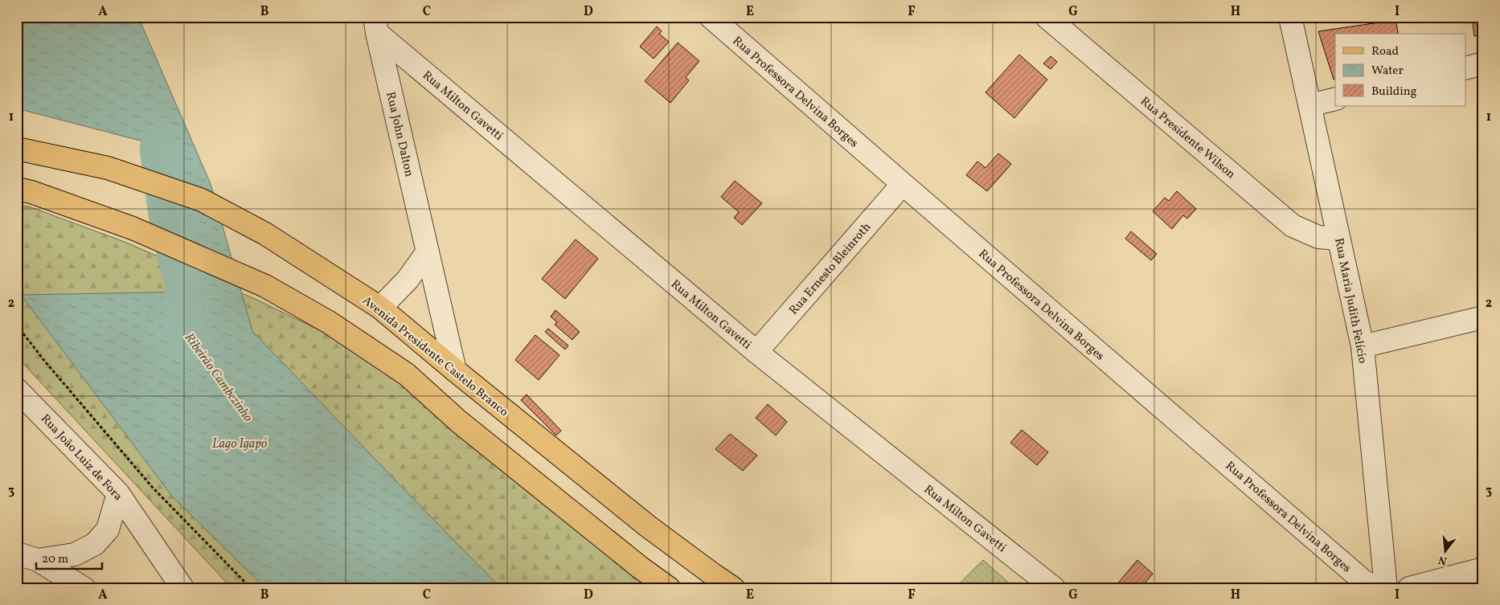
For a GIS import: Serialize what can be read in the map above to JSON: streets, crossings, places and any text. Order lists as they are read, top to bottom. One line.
{"streets":{"main road":["Avenida Presidente Castelo Branco"],"street":["Rua Professora Delvina Borges","Rua Milton Gavetti","Rua John Dalton","Rua Presidente Wilson","Rua Ernesto Bleinroth","Rua Maria Judith Felício","Rua João Luiz de Fora"]},"crossings":[["Rua Professora Delvina Borges","Rua Ernesto Bleinroth"],["Rua Milton Gavetti","Rua John Dalton"],["Rua Milton Gavetti","Rua Ernesto Bleinroth"],["Rua John Dalton","Avenida Presidente Castelo Branco"],["Rua Presidente Wilson","Rua Maria Judith Felício"]],"water":["Ribeirão Cambezinho","Lago Igapó"],"legend":["Road","Water","Building"],"scale_bar":"20 m","north":"bottom","grid":{"columns":["A","B","C","D","E","F","G","H","I"],"rows":["1","2","3"]}}
